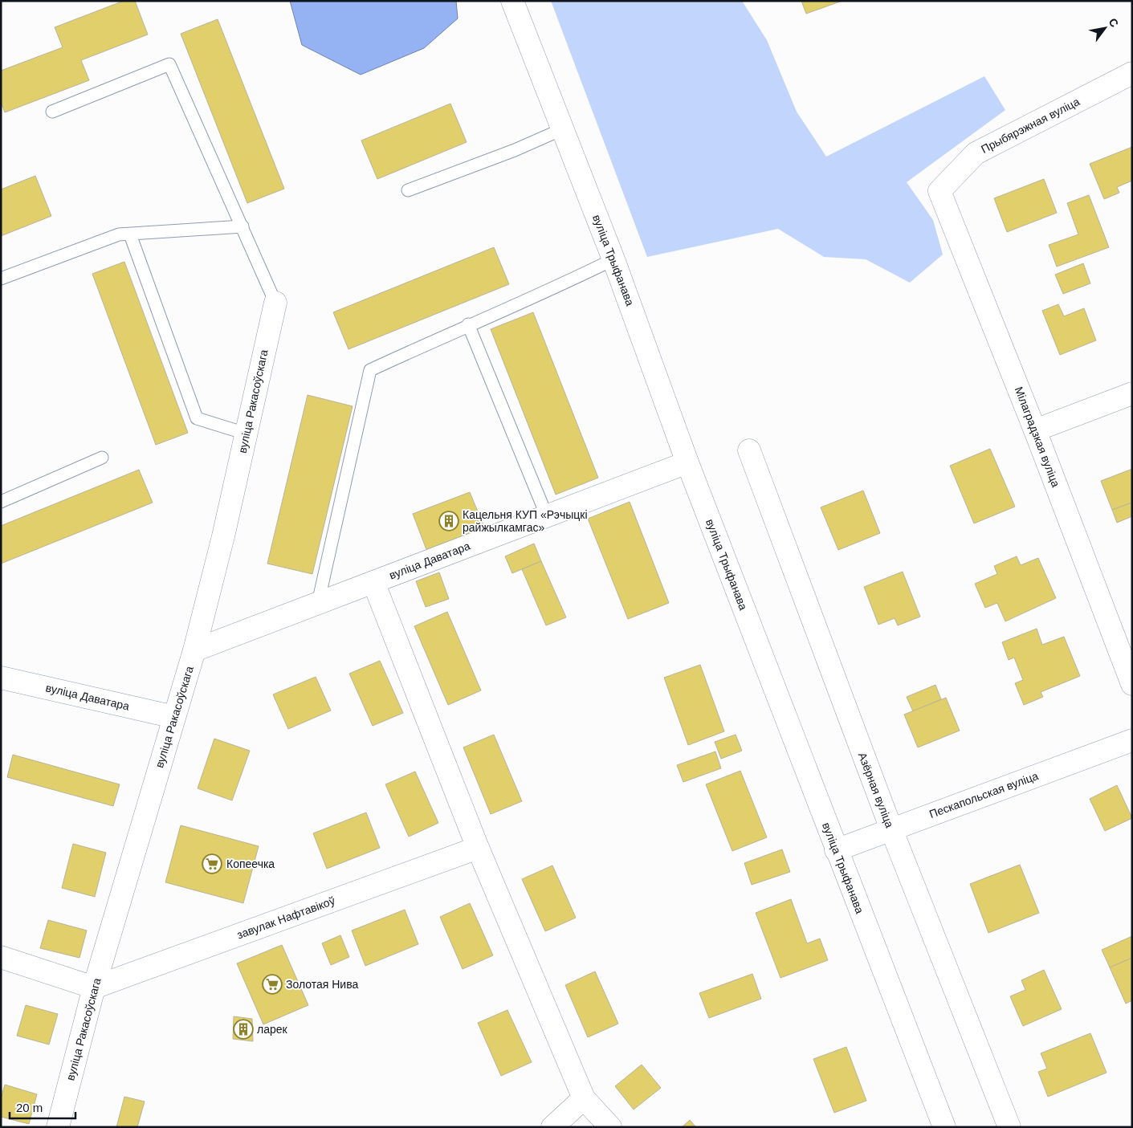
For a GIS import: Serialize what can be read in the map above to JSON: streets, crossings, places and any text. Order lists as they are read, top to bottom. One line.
{"streets":{"street":["Прыбярэжная вуліца","вуліца Трыфанава","вуліца Ракасоўскага","Мілаградзкая вуліца","вуліца Даватара","Азёрная вуліца","Пескапольская вуліца","завулак Нафтавікоў"]},"crossings":[["Прыбярэжная вуліца","Мілаградзкая вуліца"],["вуліца Трыфанава","вуліца Даватара"],["вуліца Трыфанава","Пескапольская вуліца"],["вуліца Ракасоўскага","вуліца Даватара"],["вуліца Ракасоўскага","завулак Нафтавікоў"],["Азёрная вуліца","Пескапольская вуліца"]],"places":{"building":["Кацельня КУП «Рэчыцкі райжылкамгас»","ларек"],"supermarket":["Копеечка","Золотая Нива"]},"scale_bar":"20 m","north":"top right"}
